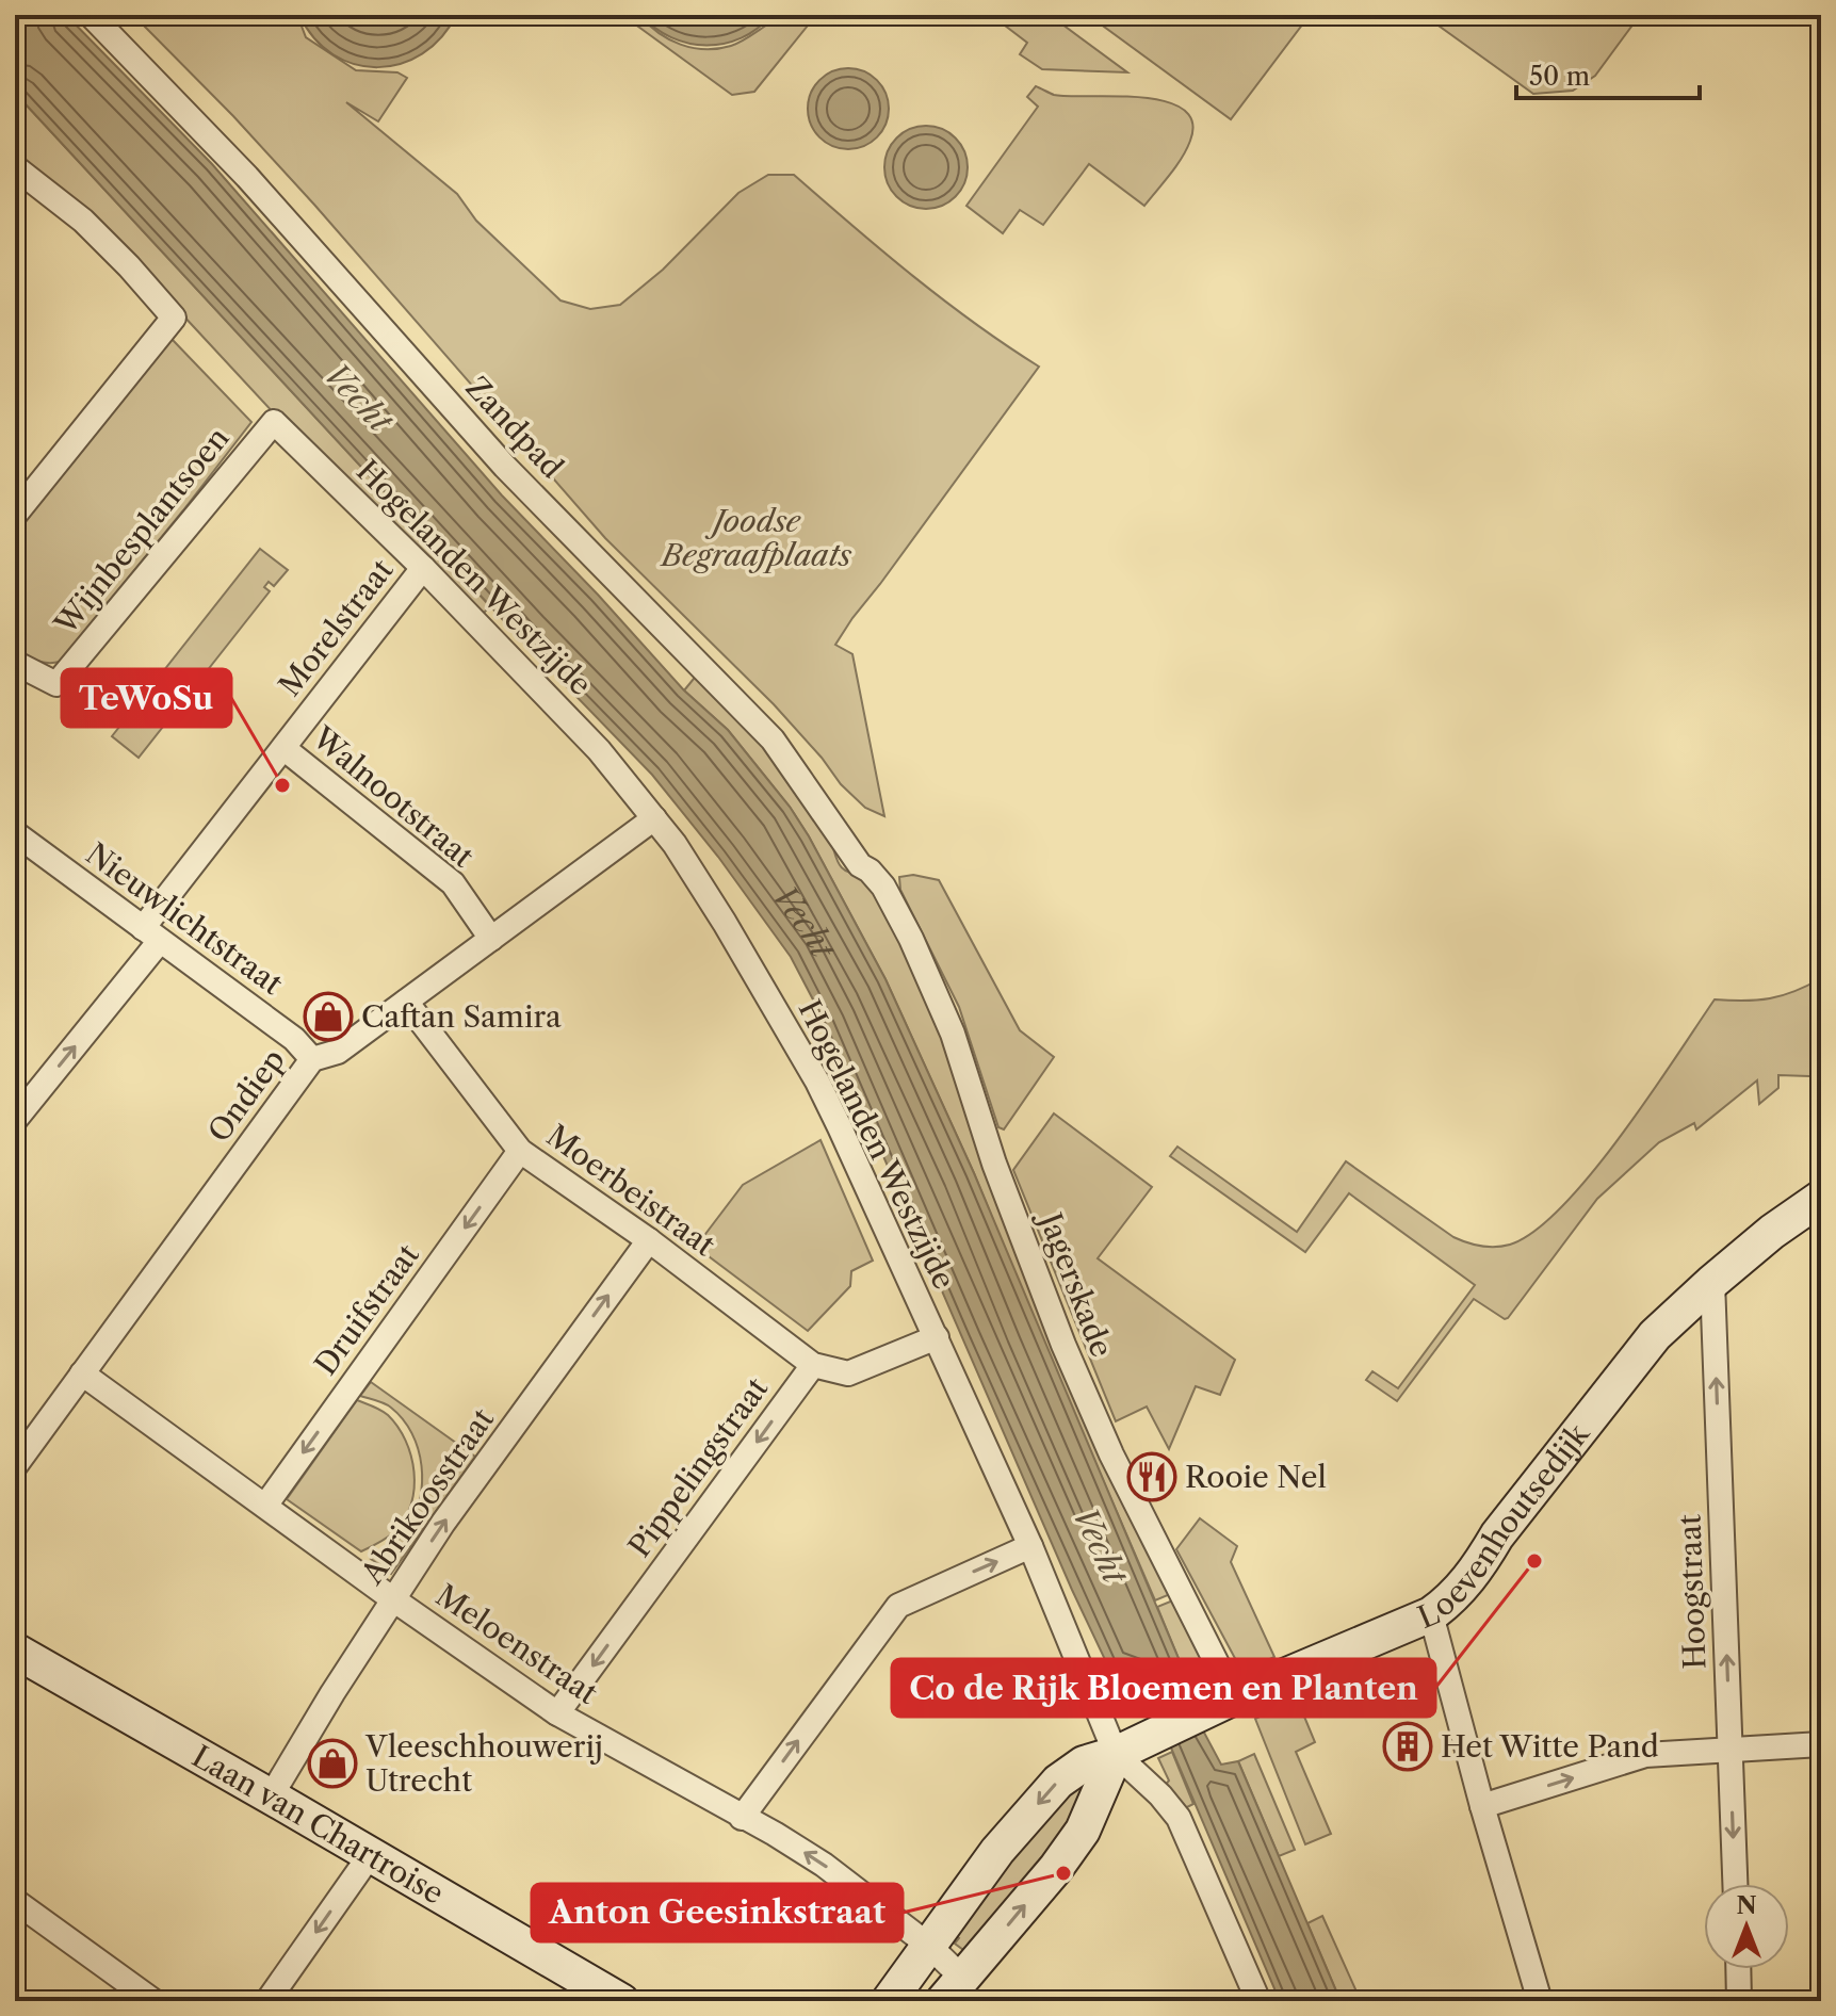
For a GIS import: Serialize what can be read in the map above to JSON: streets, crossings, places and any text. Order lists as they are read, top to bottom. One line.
{"streets":{"street":["Zandpad","Wijnbesplantsoen","Hogelanden Westzijde","Morelstraat","Walnootstraat","Nieuwlichtstraat","Ondiep","Moerbeistraat","Jagerskade","Druifstraat","Pippelingstraat","Abrikoosstraat","Loevenhoutsedijk","Hoogstraat","Meloenstraat","Laan van Chartroise"]},"crossings":[["Zandpad","Jagerskade"],["Wijnbesplantsoen","Hogelanden Westzijde"],["Hogelanden Westzijde","Morelstraat"],["Hogelanden Westzijde","Ondiep"],["Hogelanden Westzijde","Loevenhoutsedijk"],["Morelstraat","Walnootstraat"],["Morelstraat","Nieuwlichtstraat"],["Walnootstraat","Ondiep"],["Nieuwlichtstraat","Ondiep"],["Ondiep","Moerbeistraat"],["Ondiep","Meloenstraat"],["Moerbeistraat","Druifstraat"],["Moerbeistraat","Pippelingstraat"],["Moerbeistraat","Abrikoosstraat"],["Jagerskade","Loevenhoutsedijk"],["Druifstraat","Meloenstraat"],["Pippelingstraat","Meloenstraat"],["Abrikoosstraat","Meloenstraat"],["Abrikoosstraat","Laan van Chartroise"],["Loevenhoutsedijk","Hoogstraat"],["Loevenhoutsedijk","Meloenstraat"]],"one_way":["Druifstraat","Abrikoosstraat"],"water":["Vecht"],"parks":["Joodse Begraafplaats"],"places":{"other":["TeWoSu","Co de Rijk Bloemen en Planten","Anton Geesinkstraat"],"shop":["Caftan Samira","Vleeschhouwerij Utrecht"],"restaurant":["Rooie Nel"],"building":["Het Witte Pand"]},"scale_bar":"50 m","north":"top"}
